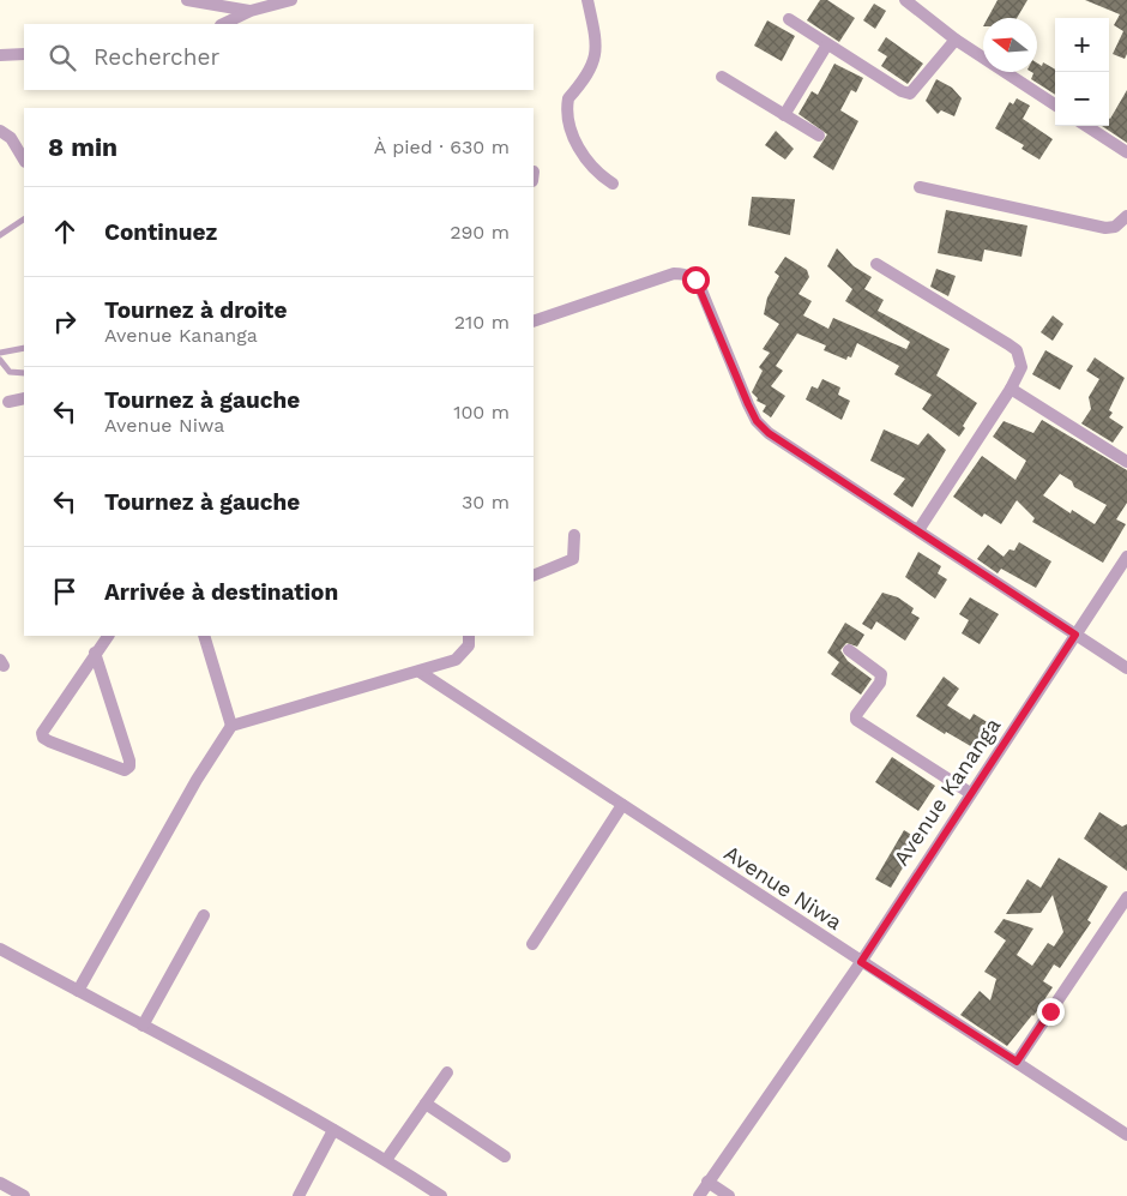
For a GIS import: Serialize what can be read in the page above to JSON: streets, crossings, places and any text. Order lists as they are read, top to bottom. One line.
{"streets":{"street":["Avenue Kananga","Avenue Niwa"]},"crossings":[["Avenue Kananga","Avenue Niwa"]],"north":"left","page":{"map_buttons":["+","−"],"search":"Rechercher","heading":["8 min","À pied · 630 m"],"list":[["Continuez","290 m"],["Tournez à droite","Avenue Kananga","210 m"],["Tournez à gauche","Avenue Niwa","100 m"],["Tournez à gauche","30 m"],"Arrivée à destination"]}}
